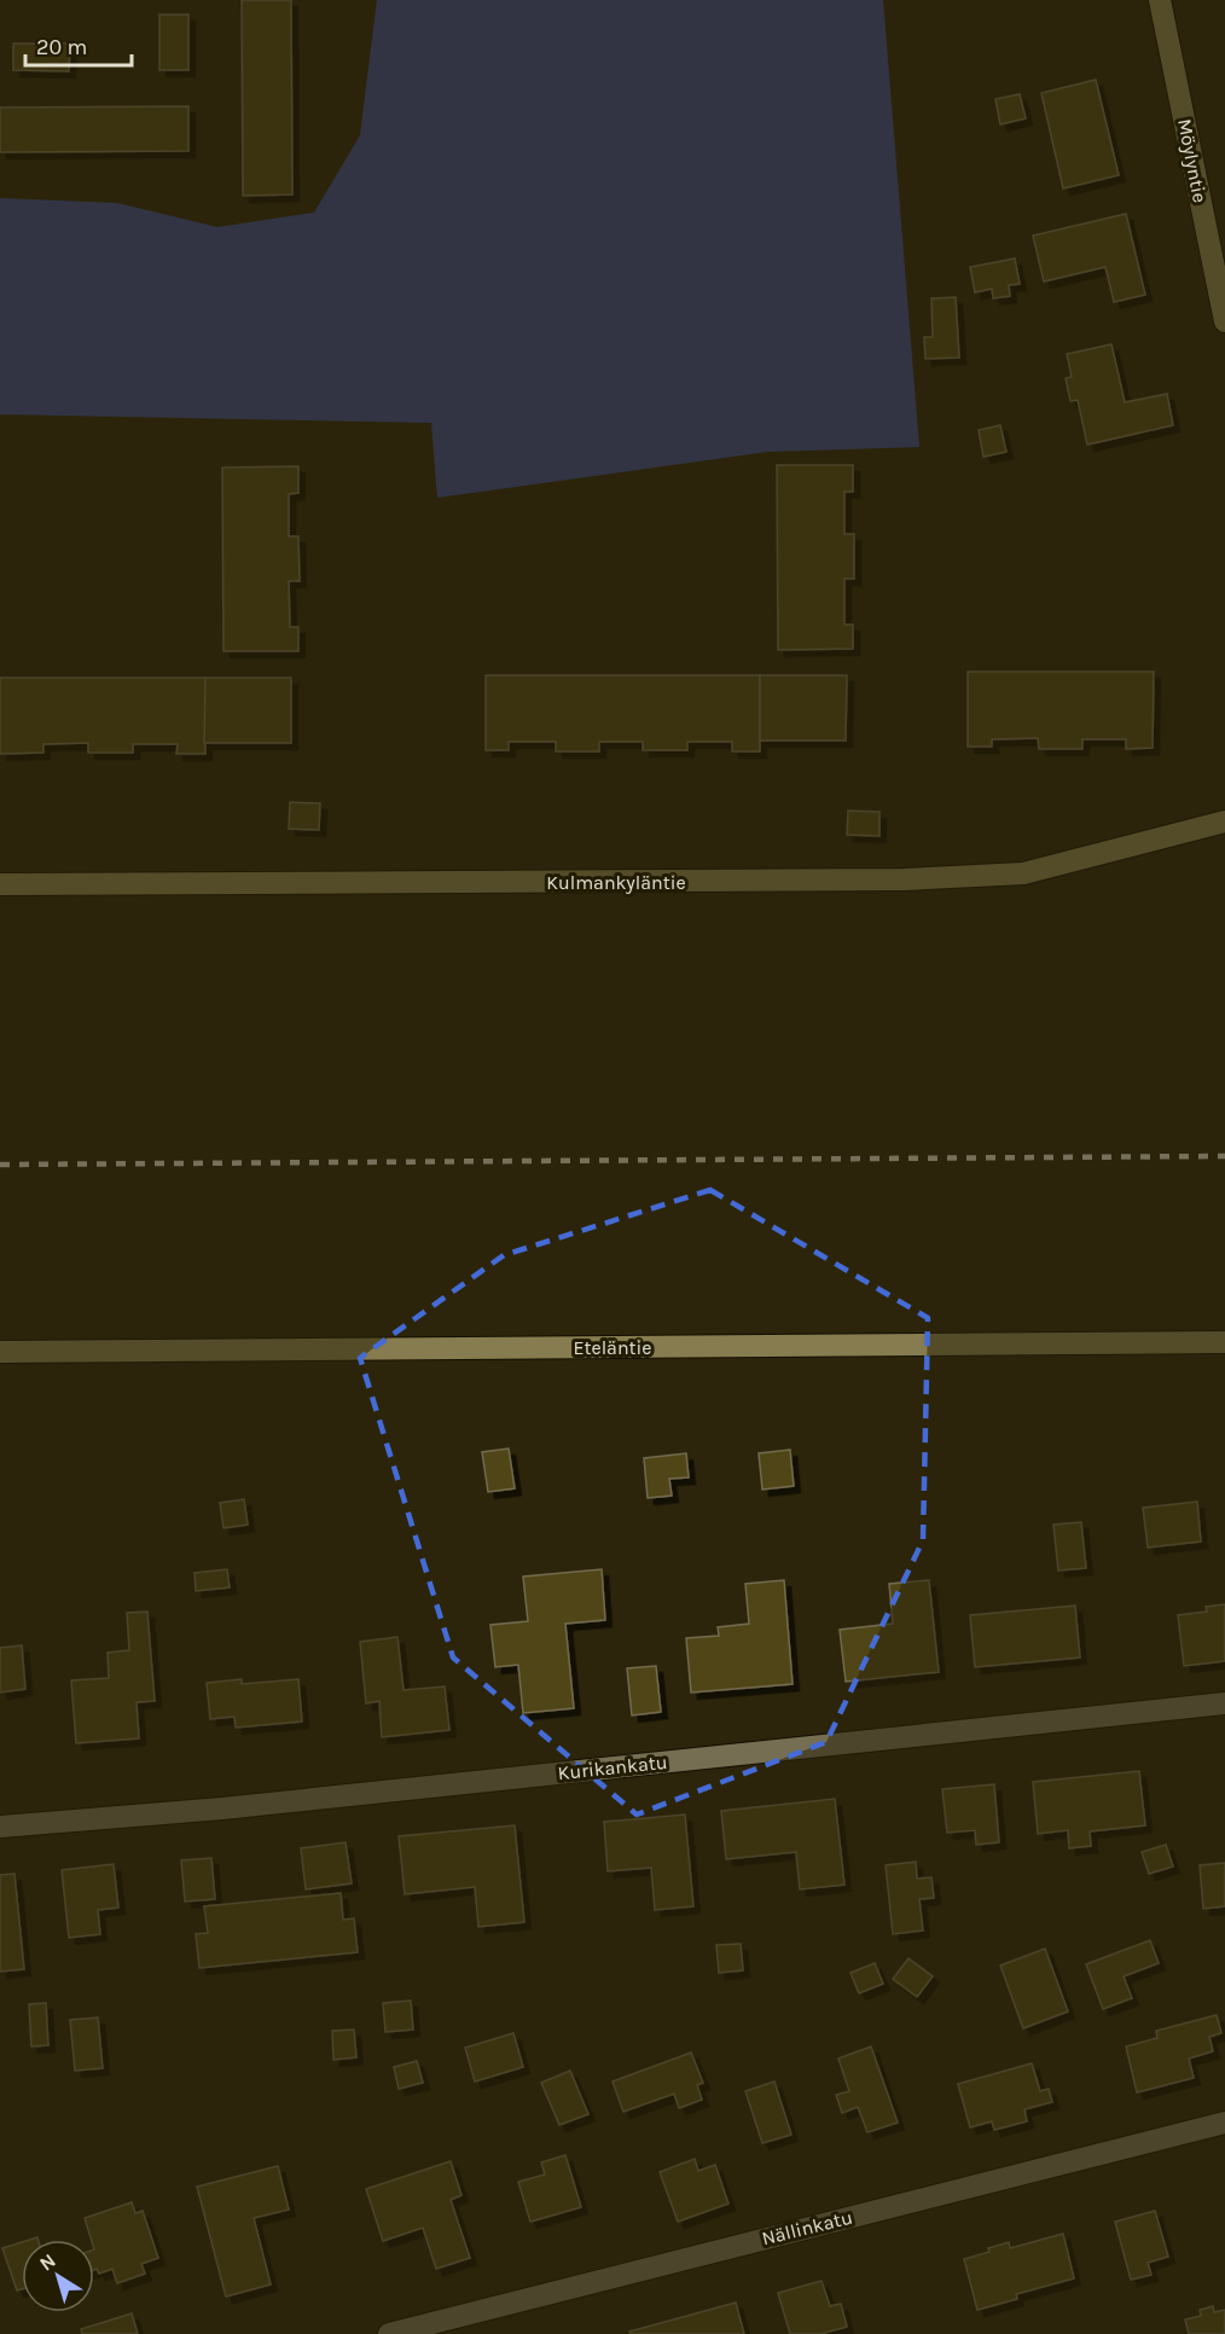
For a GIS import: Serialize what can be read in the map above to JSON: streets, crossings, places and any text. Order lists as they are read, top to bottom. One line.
{"streets":{"street":["Möylyntie","Kulmankyläntie","Eteläntie","Kurikankatu","Nällinkatu"]},"scale_bar":"20 m","north":"top left"}
